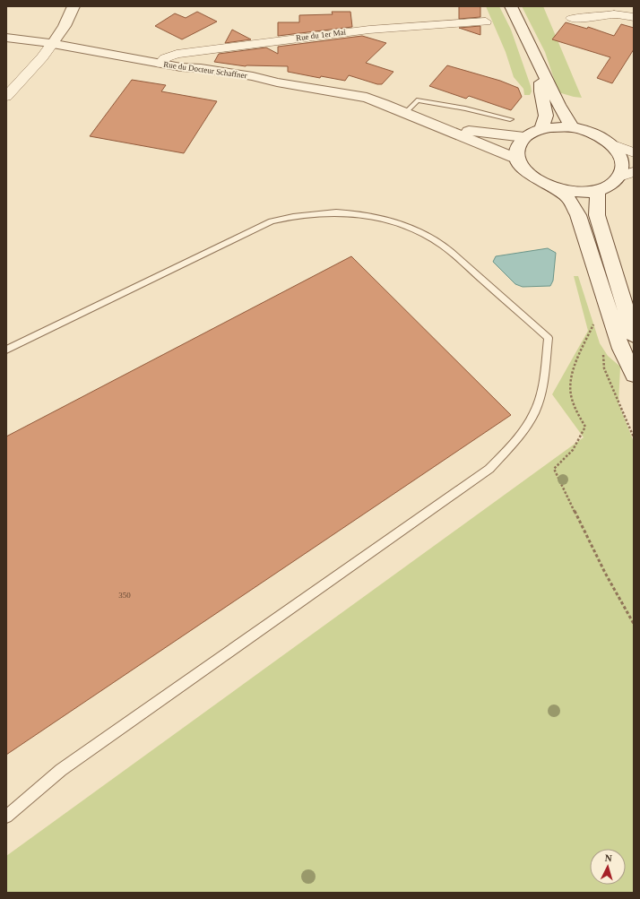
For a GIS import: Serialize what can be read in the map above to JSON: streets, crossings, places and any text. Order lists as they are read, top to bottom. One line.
{"streets":{"main road":["Rue du Docteur Schaffner"],"street":["Rue du 1er Mai"]},"crossings":[["Rue du 1er Mai","Rue du Docteur Schaffner"]],"house_numbers":["350"],"north":"top"}
